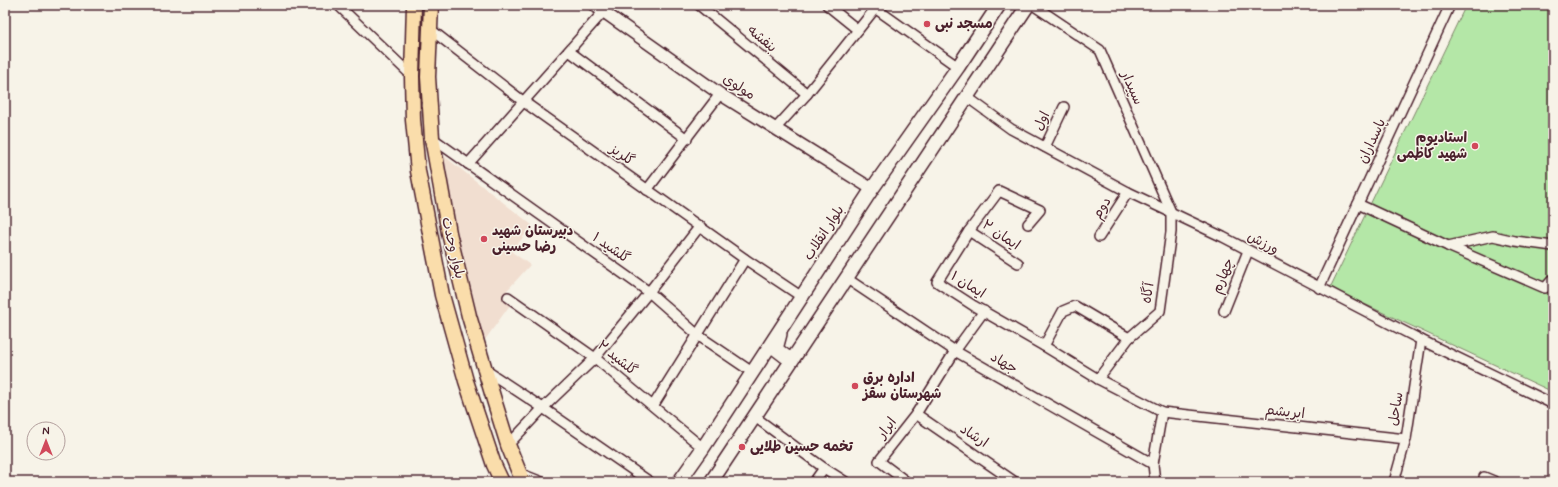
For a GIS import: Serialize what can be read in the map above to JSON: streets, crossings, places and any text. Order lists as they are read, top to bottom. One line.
{"streets":{"main road":["بلوار انقلاب","بلوار وحدت"],"street":["بنفشه","مولوی","سپیدار","اول","پاسداران","گلریز","دوم","ایمان ۲","ورزش","گلشید ۱","چهارم","ایمان ۱","آگاه","گلشید ۲","جهاد","ساحل","ابریشم","ابرار","ارشاد"]},"crossings":[["مولوی","بلوار انقلاب"],["سپیدار","ورزش"],["سپیدار","آگاه"],["اول","ورزش"],["پاسداران","ورزش"],["گلریز","بلوار انقلاب"],["گلریز","بلوار وحدت"],["دوم","ورزش"],["بلوار انقلاب","گلشید ۱"],["بلوار انقلاب","گلشید ۲"],["ایمان ۲","ایمان ۱"],["ورزش","چهارم"],["ورزش","آگاه"],["ورزش","ساحل"],["بلوار وحدت","گلشید ۱"],["ایمان ۱","آگاه"],["ایمان ۱","ابریشم"],["ایمان ۱","ابرار"],["جهاد","ابرار"],["ساحل","ابریشم"],["ابرار","ارشاد"]],"places":["مسجد نبی","استادیوم شهید کاظمی","دبیرستان شهید رضا حسینی","اداره برق شهرستان سقز","تخمه حسین طلایی"],"north":"top"}
